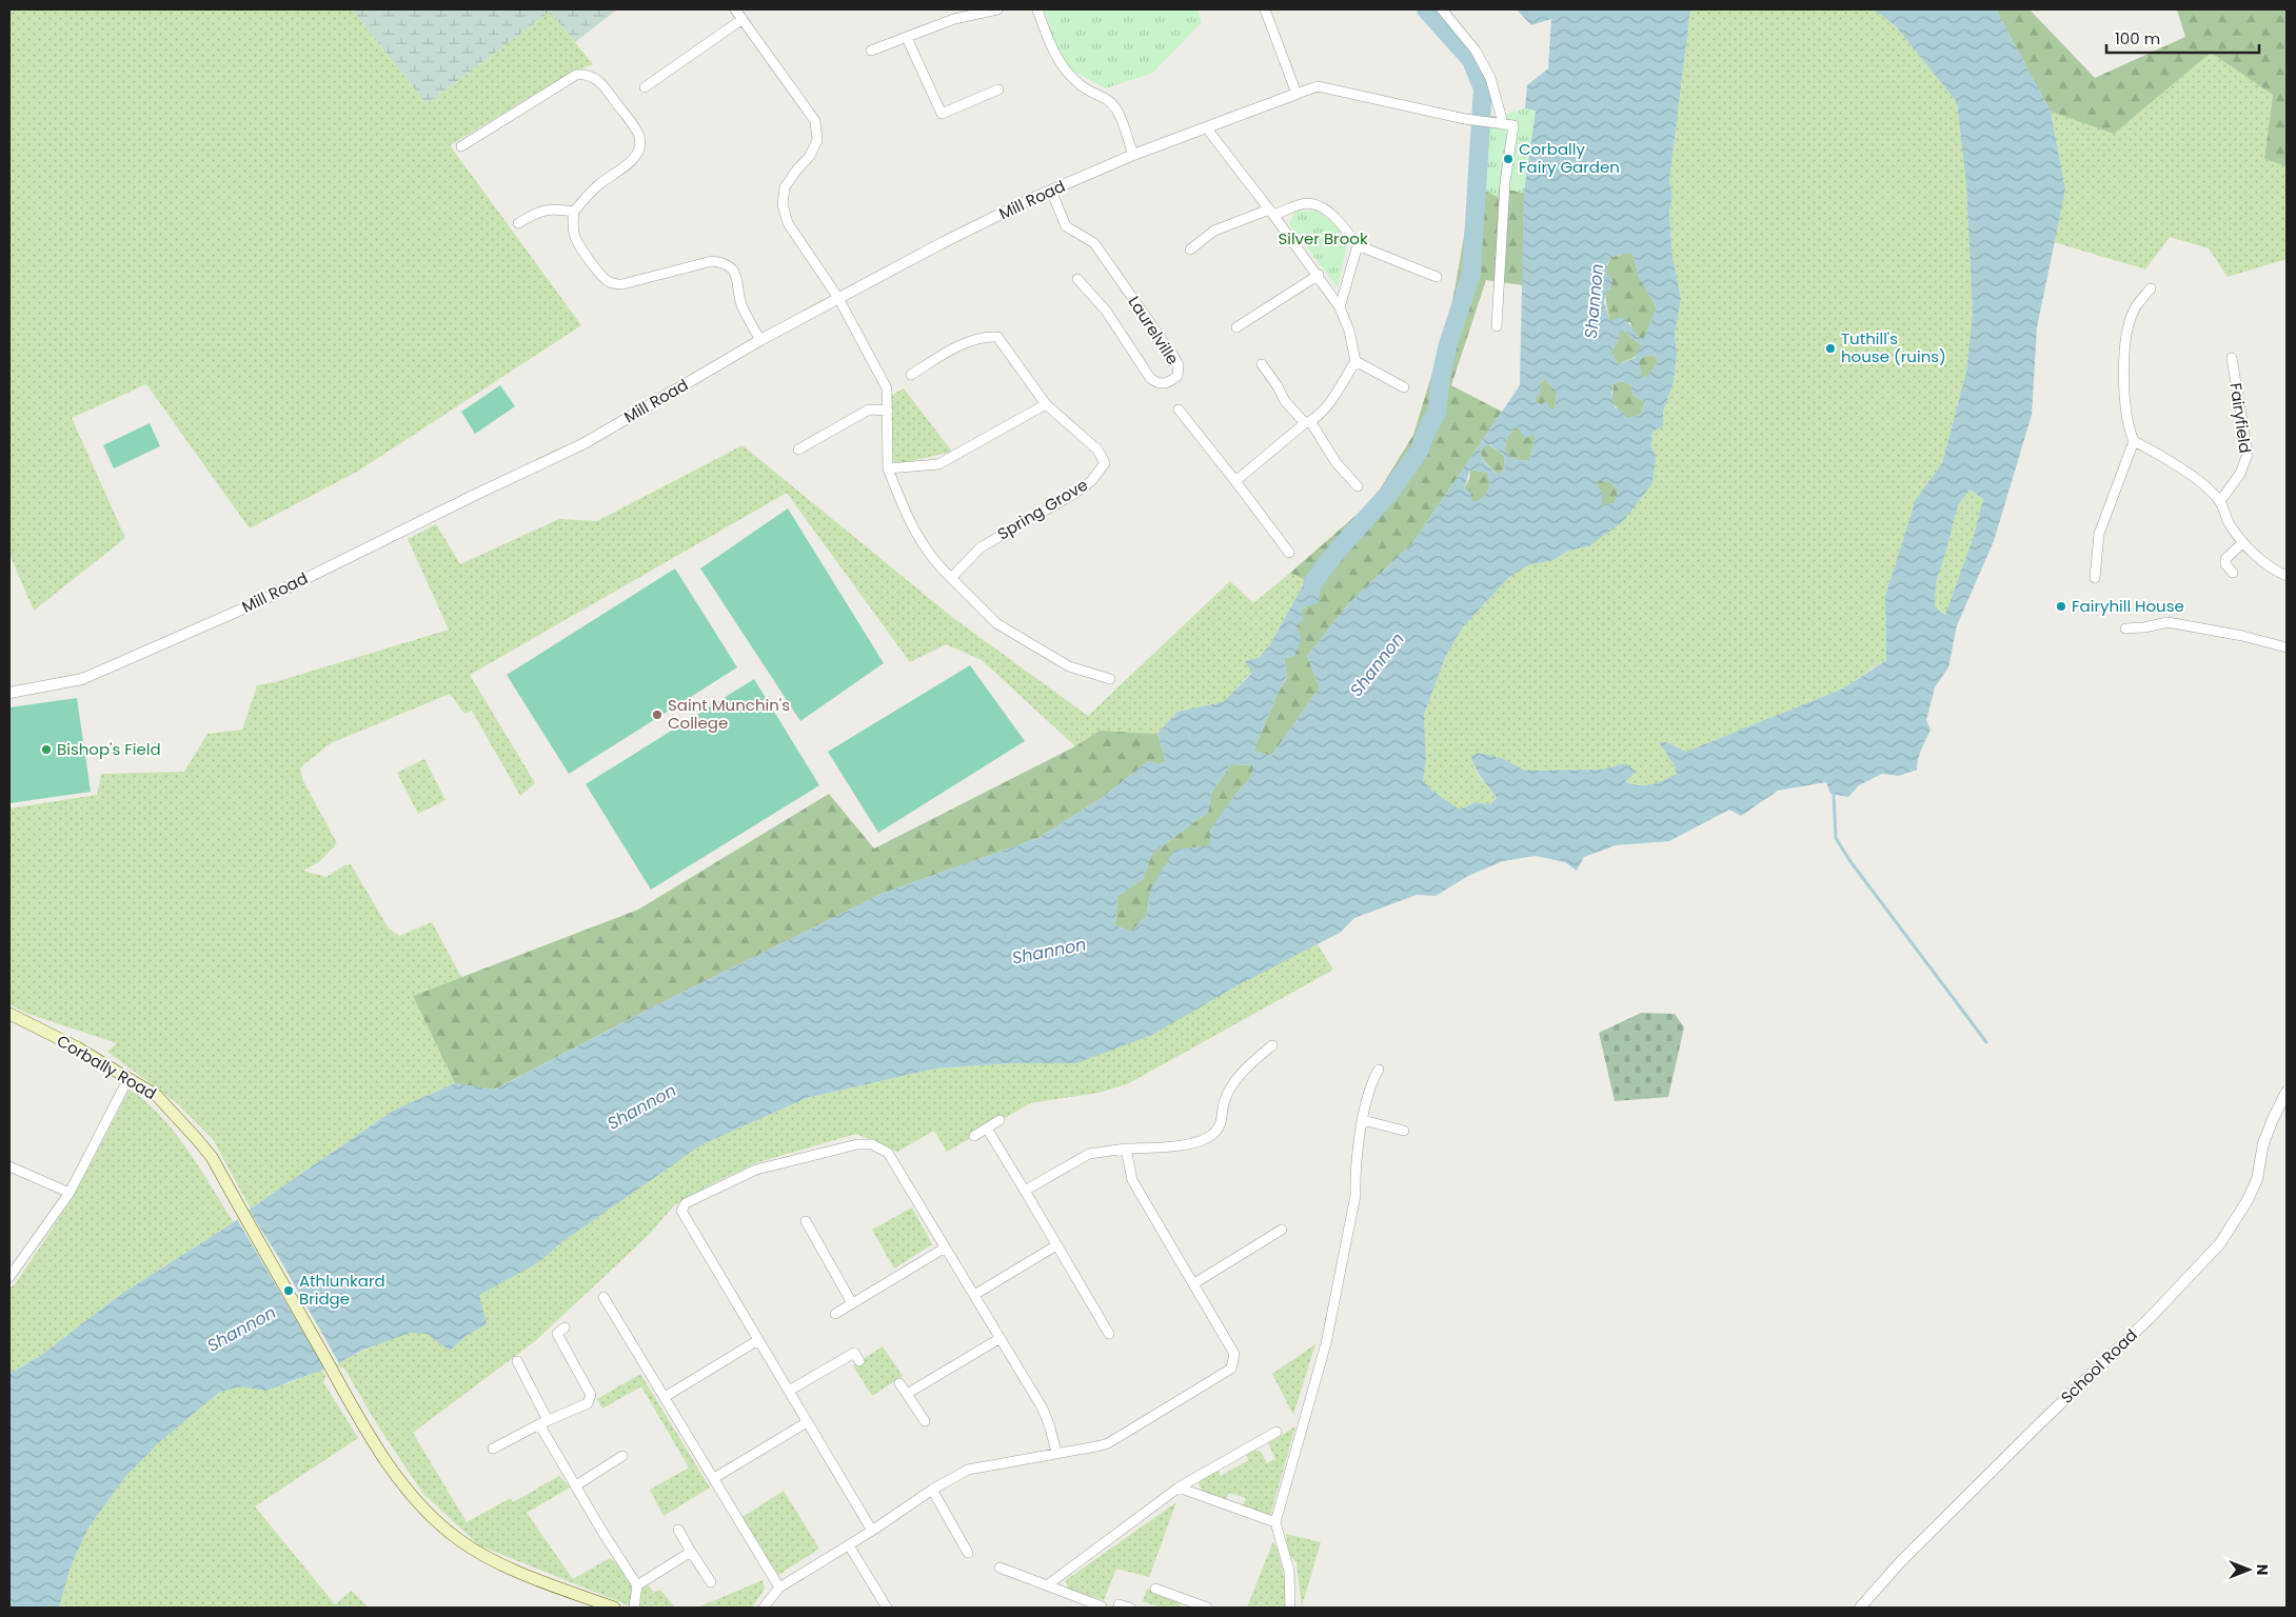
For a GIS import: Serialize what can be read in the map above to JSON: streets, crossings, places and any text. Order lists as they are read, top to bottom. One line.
{"streets":{"main road":["Corbally Road"],"street":["Mill Road","Laurelville","Fairyfield","Spring Grove","School Road"]},"crossings":[["Mill Road","Laurelville"]],"water":["Shannon"],"parks":["Silver Brook"],"places":["Corbally Fairy Garden","Tuthill's house (ruins)","Fairyhill House","Saint Munchin's College","Bishop's Field","Athlunkard Bridge"],"scale_bar":"100 m","north":"right"}
